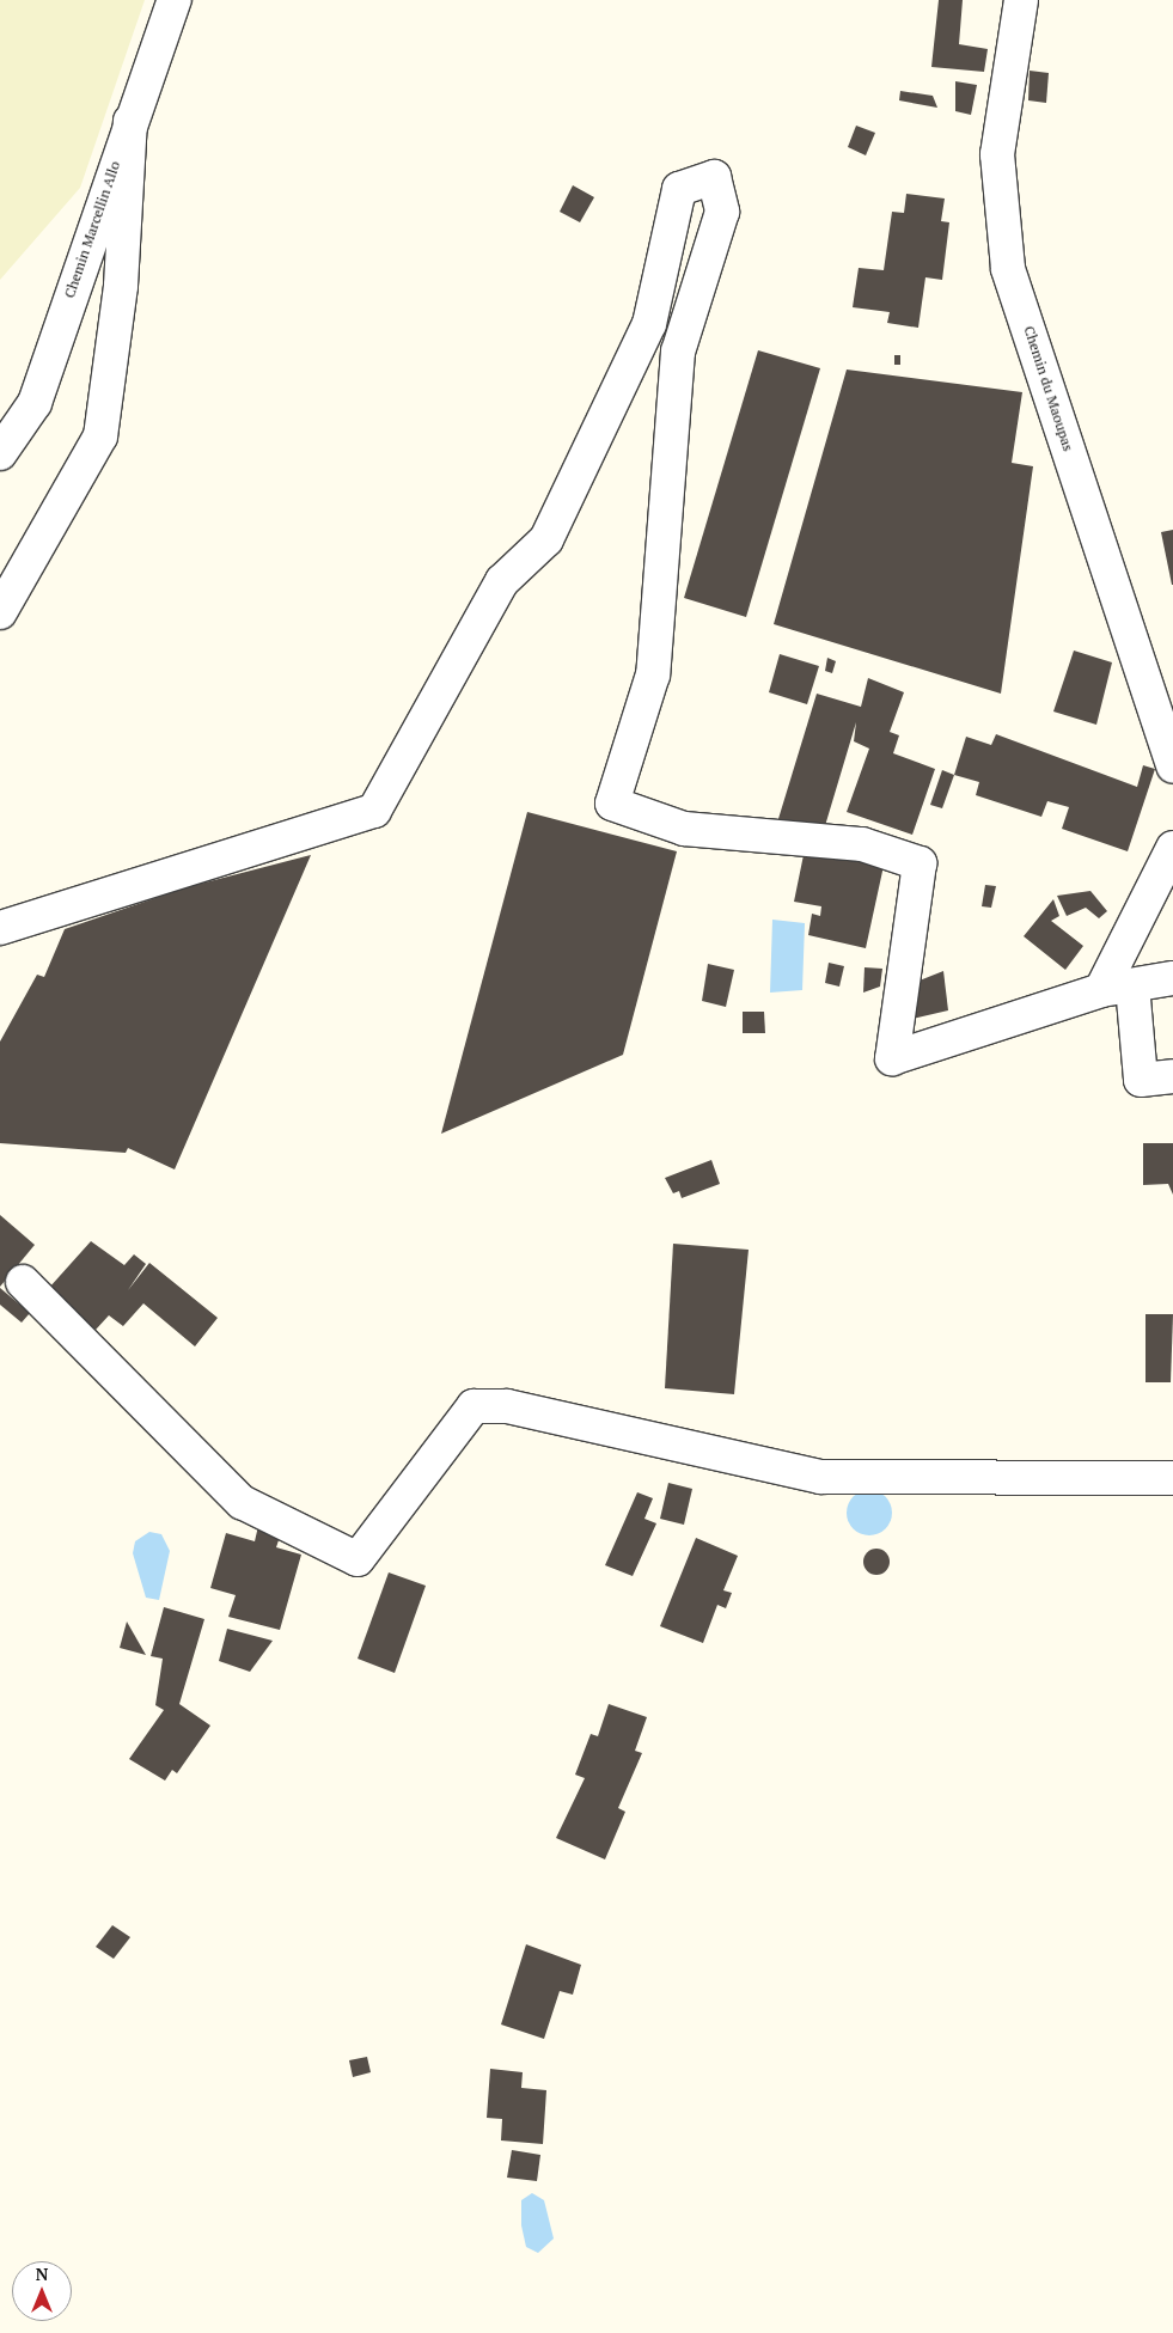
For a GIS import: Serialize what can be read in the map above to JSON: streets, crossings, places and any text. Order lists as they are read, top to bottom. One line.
{"streets":{"street":["Chemin Marcellin Allo","Chemin du Maoupas"]},"north":"top"}
